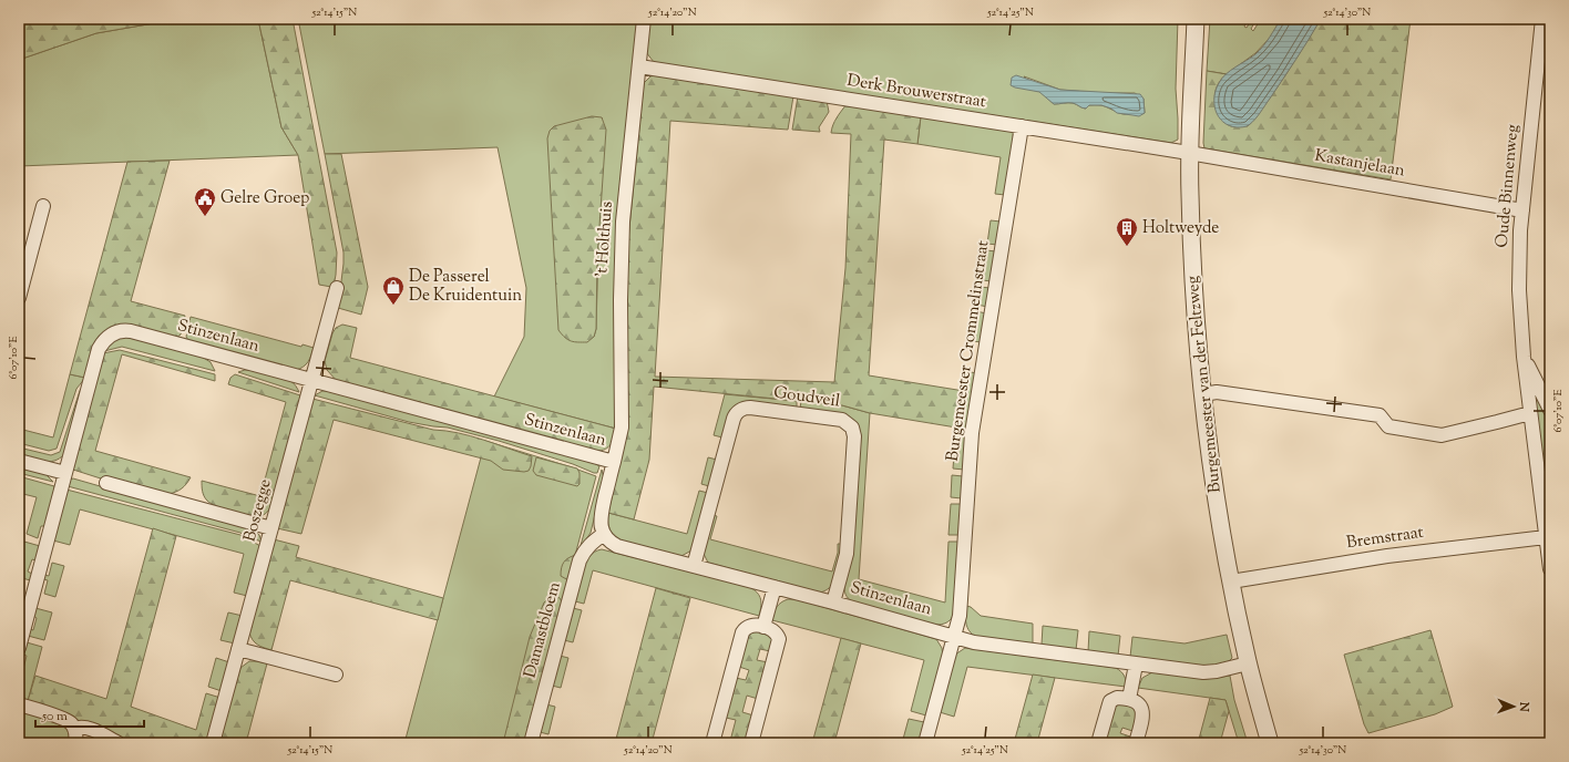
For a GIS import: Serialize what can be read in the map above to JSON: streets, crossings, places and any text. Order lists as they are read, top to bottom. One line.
{"streets":{"street":["Derk Brouwerstraat","Kastanjelaan","Oude Binnenweg","'t Holthuis","Stinzenlaan","Burgemeester Crommelinstraat","Burgemeester van der Feltzweg","Goudveil","Boszegge","Bremstraat","Damastbloem"]},"crossings":[["Derk Brouwerstraat","Kastanjelaan"],["Derk Brouwerstraat","'t Holthuis"],["Derk Brouwerstraat","Burgemeester Crommelinstraat"],["Derk Brouwerstraat","Burgemeester van der Feltzweg"],["Kastanjelaan","Oude Binnenweg"],["Kastanjelaan","Burgemeester van der Feltzweg"],["Oude Binnenweg","Bremstraat"],["'t Holthuis","Stinzenlaan"],["Stinzenlaan","Burgemeester Crommelinstraat"],["Stinzenlaan","Burgemeester van der Feltzweg"],["Stinzenlaan","Goudveil"],["Stinzenlaan","Boszegge"],["Stinzenlaan","Damastbloem"],["Burgemeester van der Feltzweg","Bremstraat"]],"places":{"public building":["Gelre Groep"],"building":["Holtweyde"],"shop":["De Passerel De Kruidentuin"]},"scale_bar":"50 m","north":"right","coordinates":["52°14'15\"N","52°14'20\"N","52°14'25\"N","52°14'30\"N","6°07'10\"E"]}
